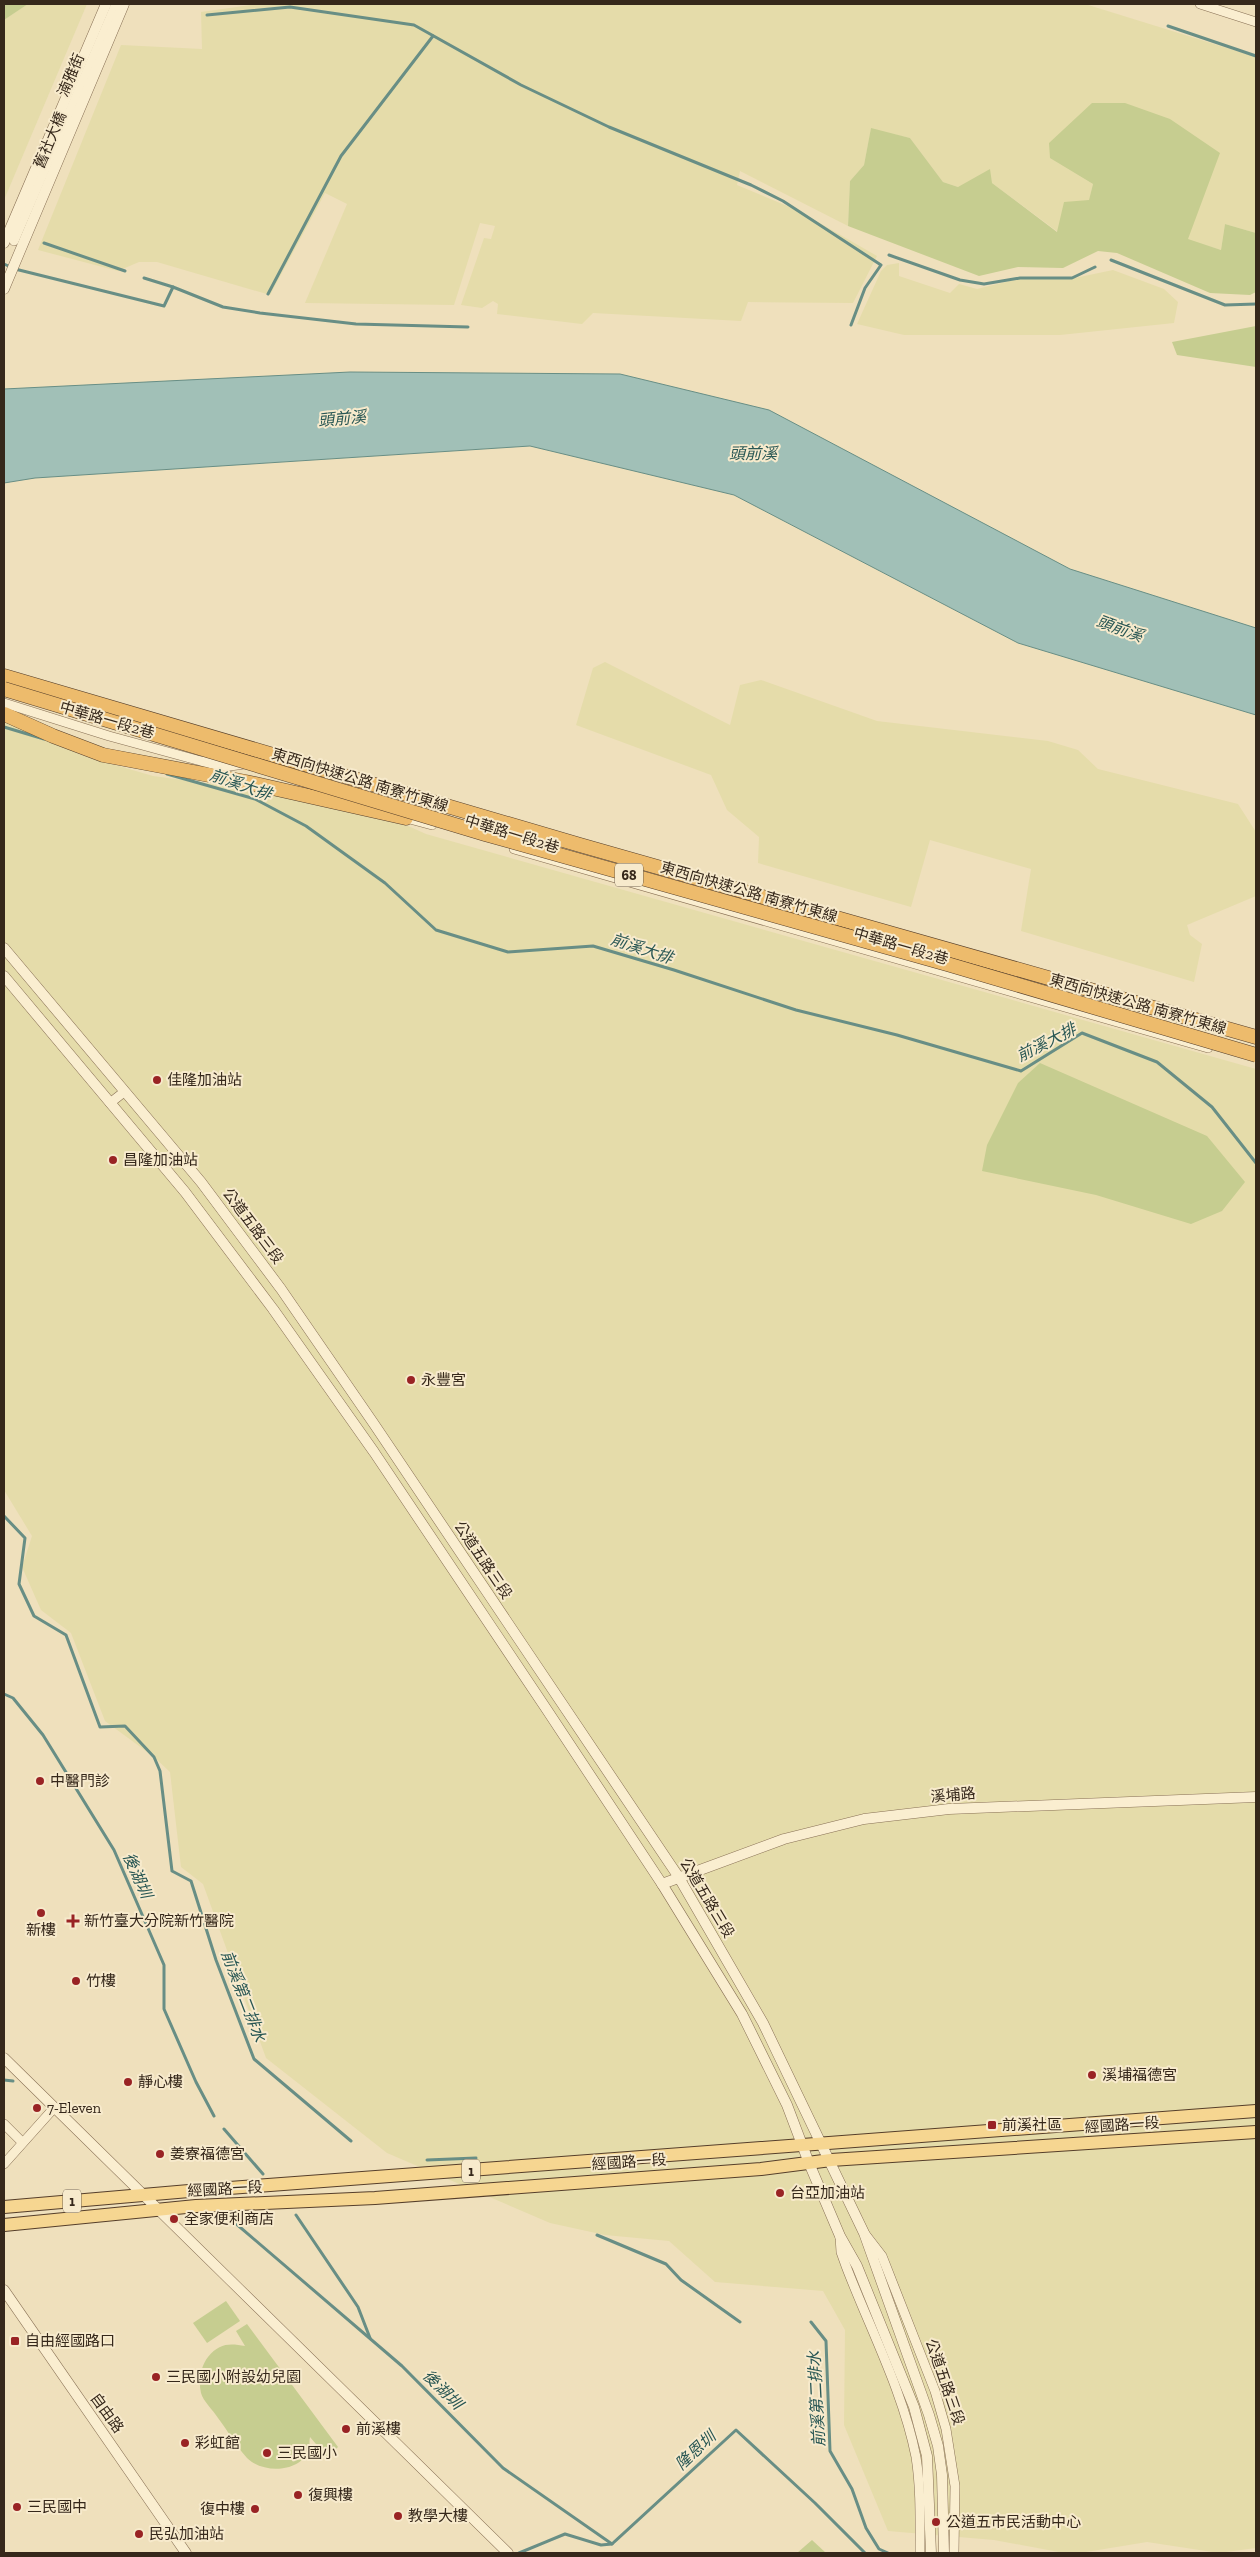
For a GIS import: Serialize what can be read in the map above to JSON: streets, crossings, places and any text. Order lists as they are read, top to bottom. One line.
{"streets":{"highway":["東西向快速公路 南寮竹東線","68"],"main road":["經國路一段","1"],"street":["湳雅街","舊社大橋","中華路一段2巷","公道五路三段","溪埔路","自由路"]},"crossings":[["湳雅街","舊社大橋"],["公道五路三段","溪埔路"],["公道五路三段","經國路一段"]],"water":["頭前溪","前溪大排","後湖圳","前溪第二排水","隆恩圳"],"places":{"other":["佳隆加油站","昌隆加油站","永豐宮","中醫門診","新樓","竹樓","溪埔福德宮","靜心樓","7-Eleven","姜寮福德宮","台亞加油站","全家便利商店","三民國小附設幼兒園","前溪樓","彩虹館","三民國小","復興樓","三民國中","復中樓","教學大樓","公道五市民活動中心","民弘加油站"],"health":["新竹臺大分院新竹醫院"],"transit":["前溪社區","自由經國路口"]}}
